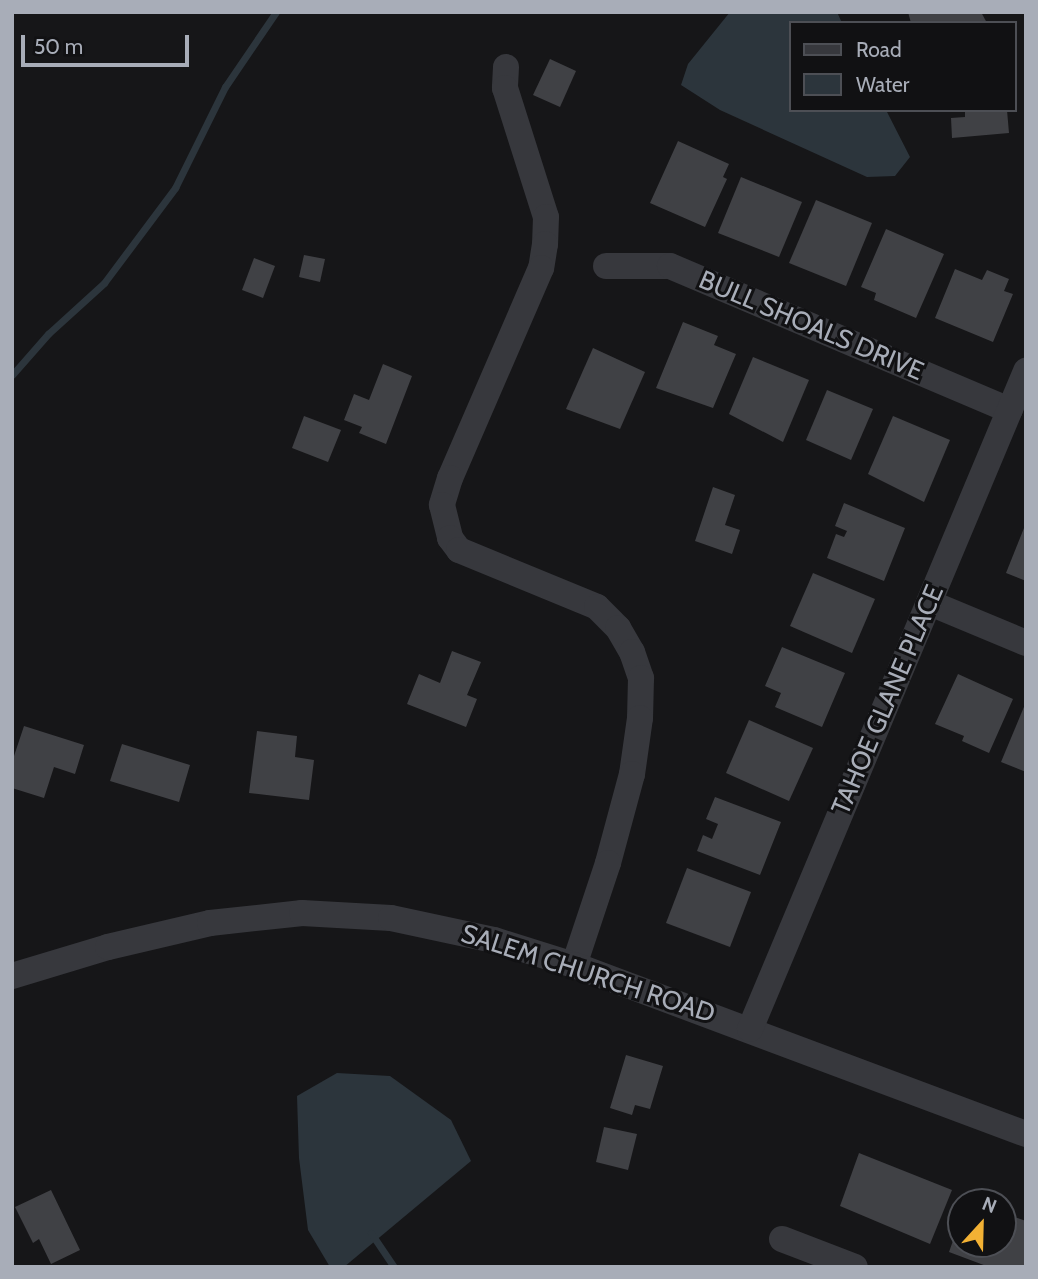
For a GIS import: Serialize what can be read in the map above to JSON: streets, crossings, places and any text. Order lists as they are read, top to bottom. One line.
{"streets":{"street":["BULL SHOALS DRIVE","TAHOE GLANE PLACE","SALEM CHURCH ROAD"]},"crossings":[["BULL SHOALS DRIVE","TAHOE GLANE PLACE"],["TAHOE GLANE PLACE","SALEM CHURCH ROAD"]],"legend":["Road","Water"],"scale_bar":"50 m","north":"top"}
